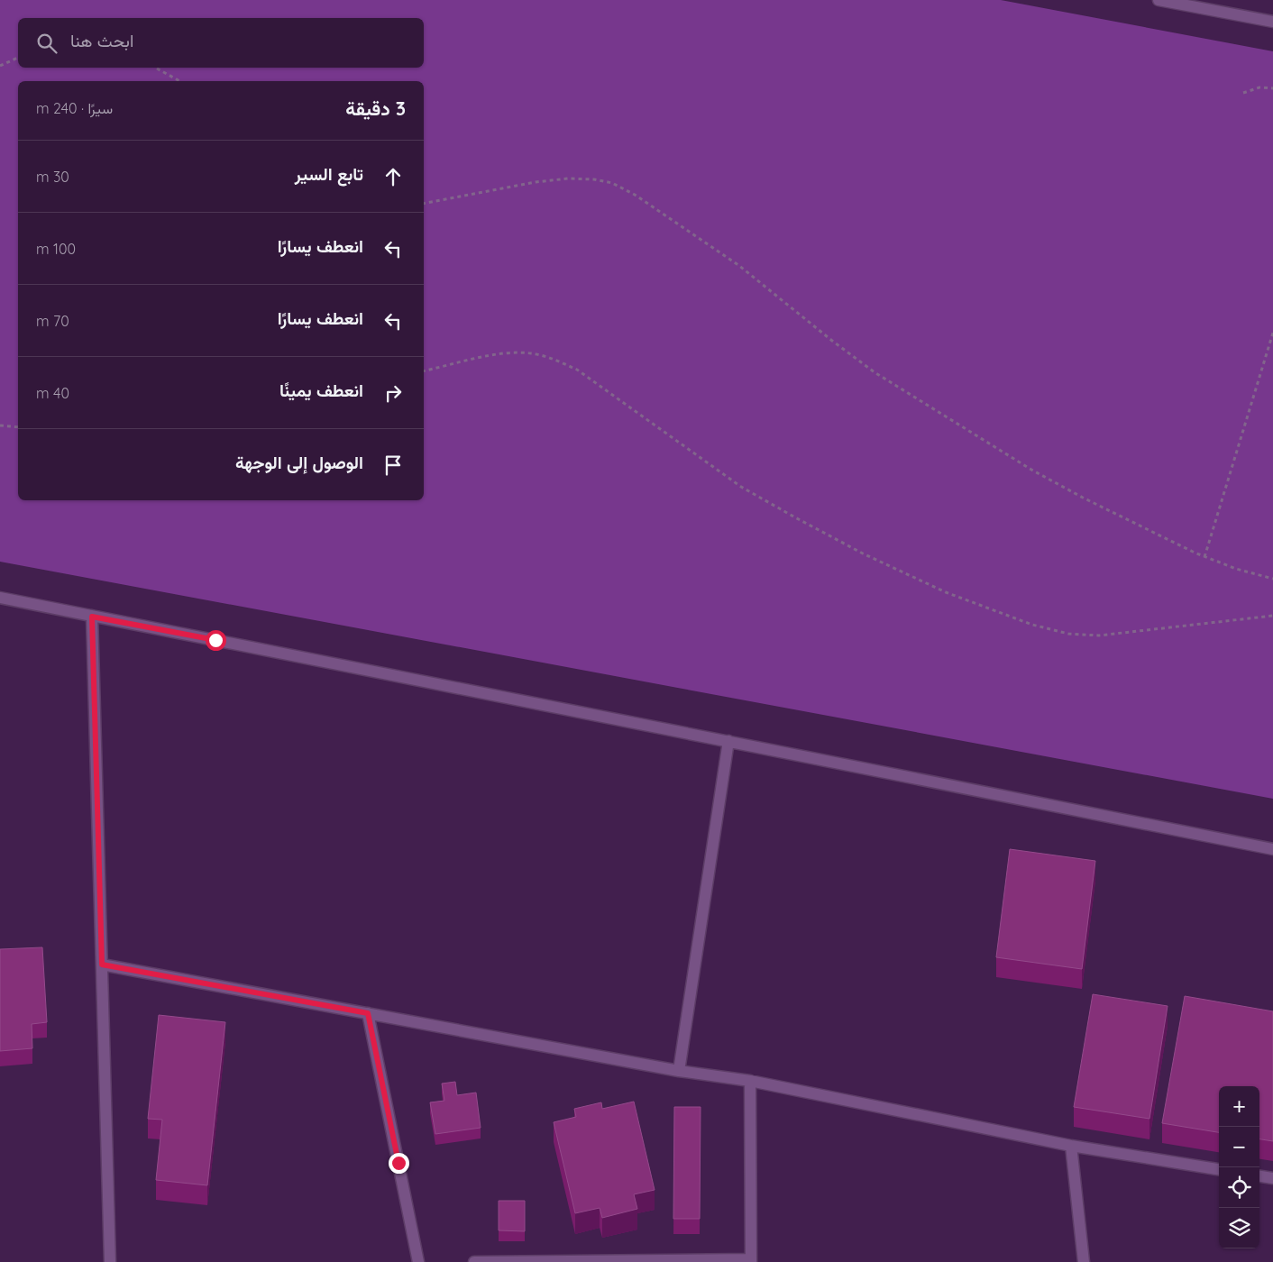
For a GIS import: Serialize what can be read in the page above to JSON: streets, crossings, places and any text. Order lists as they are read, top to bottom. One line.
{"page":{"search":"ابحث هنا","heading":["3 دقيقة","سيرًا · 240 m"],"list":[["تابع السير","30 m"],["انعطف يسارًا","100 m"],["انعطف يسارًا","70 m"],["انعطف يمينًا","40 m"],"الوصول إلى الوجهة"],"map_buttons":["+","−"]}}
